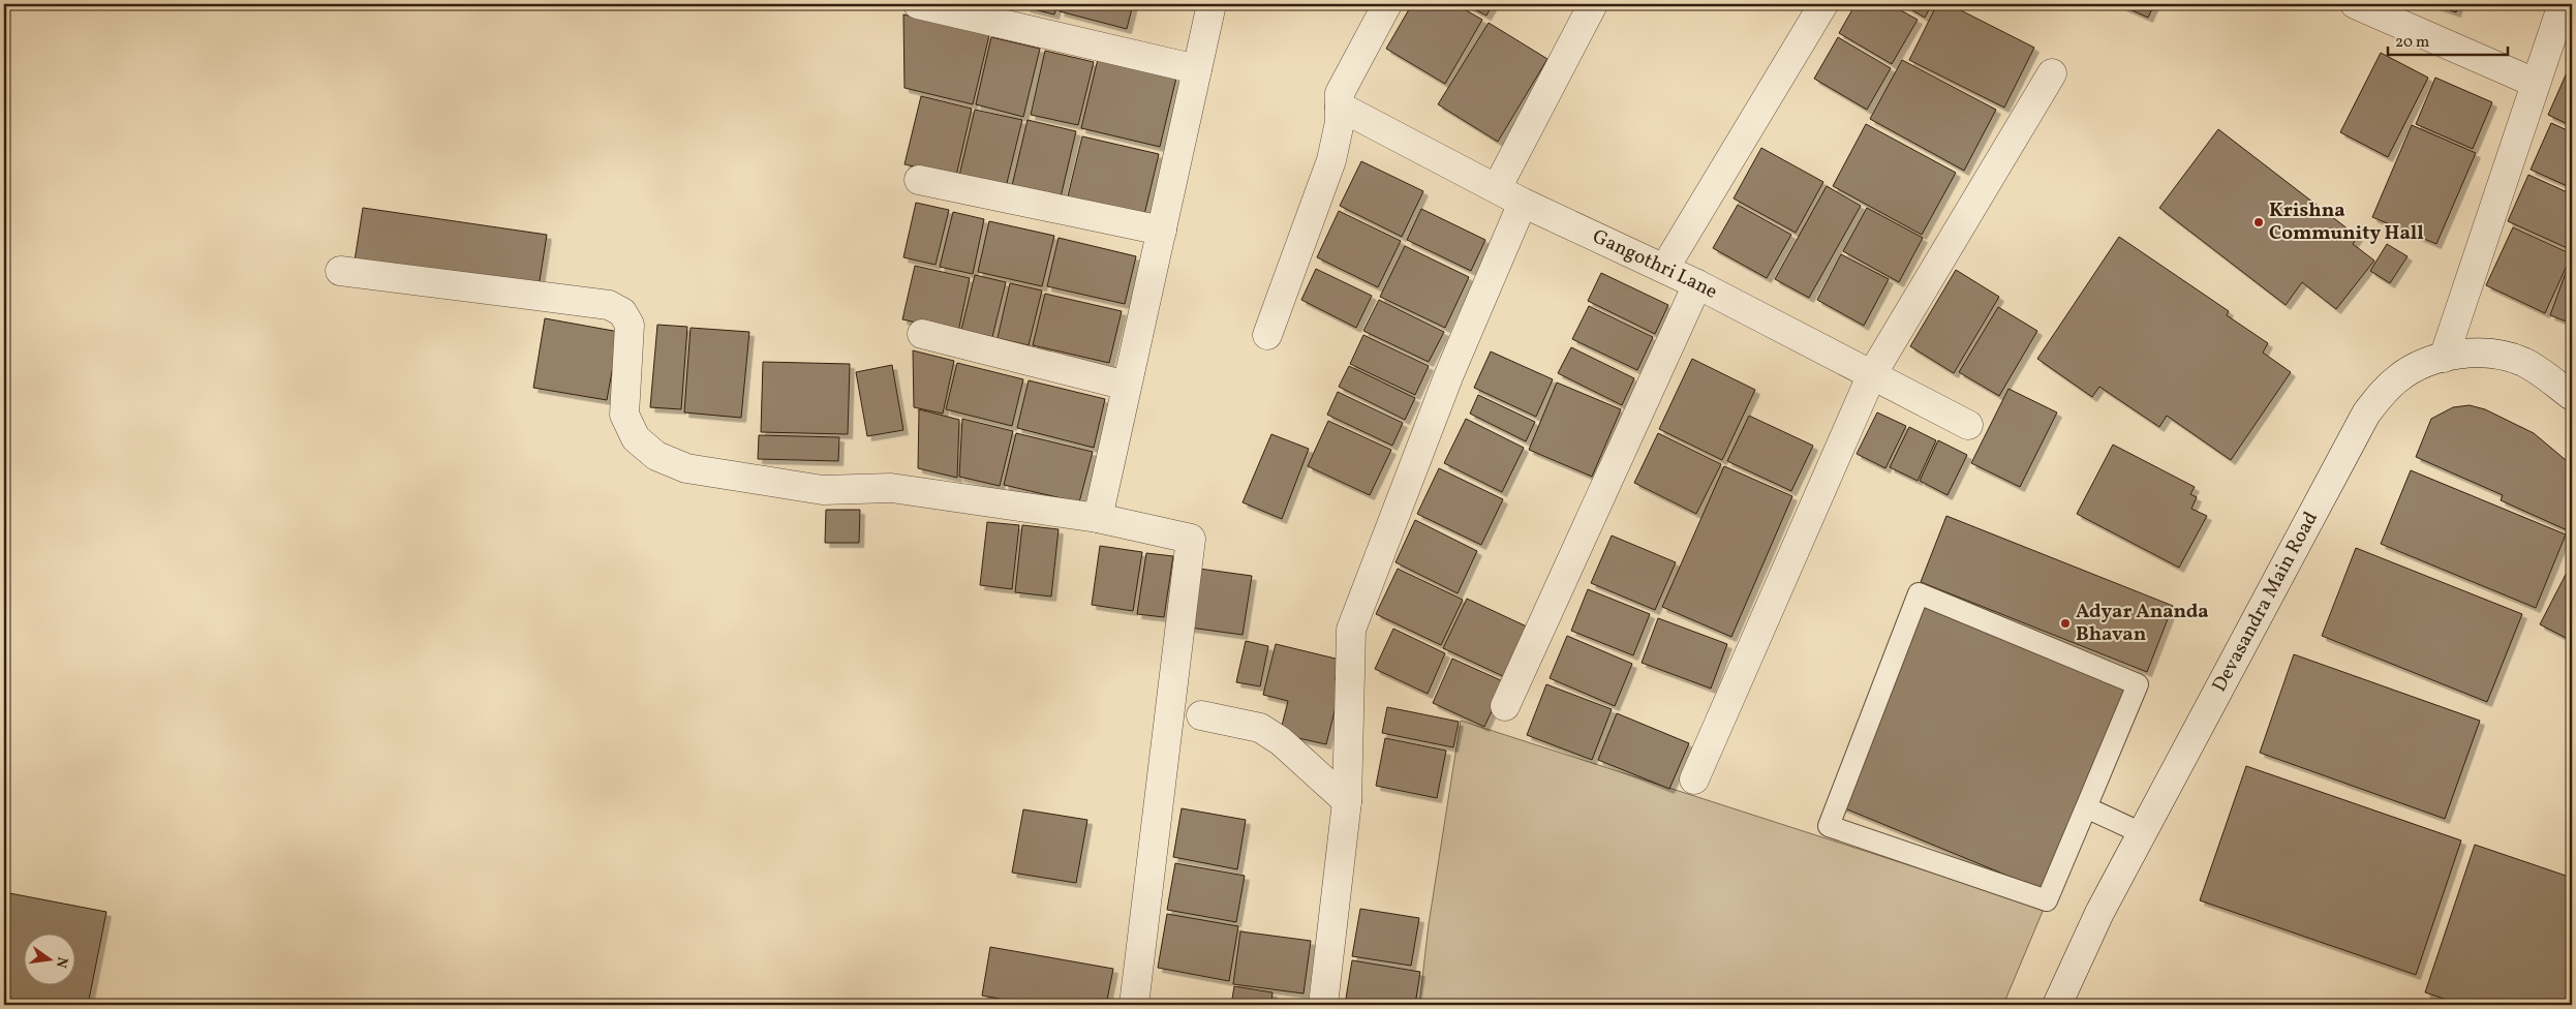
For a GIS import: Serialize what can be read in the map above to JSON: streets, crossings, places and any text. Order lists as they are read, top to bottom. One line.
{"streets":{"street":["Gangothri Lane","Devasandra Main Road"]},"places":["Krishna Community Hall","Adyar Ananda Bhavan"],"scale_bar":"20 m","north":"right"}
